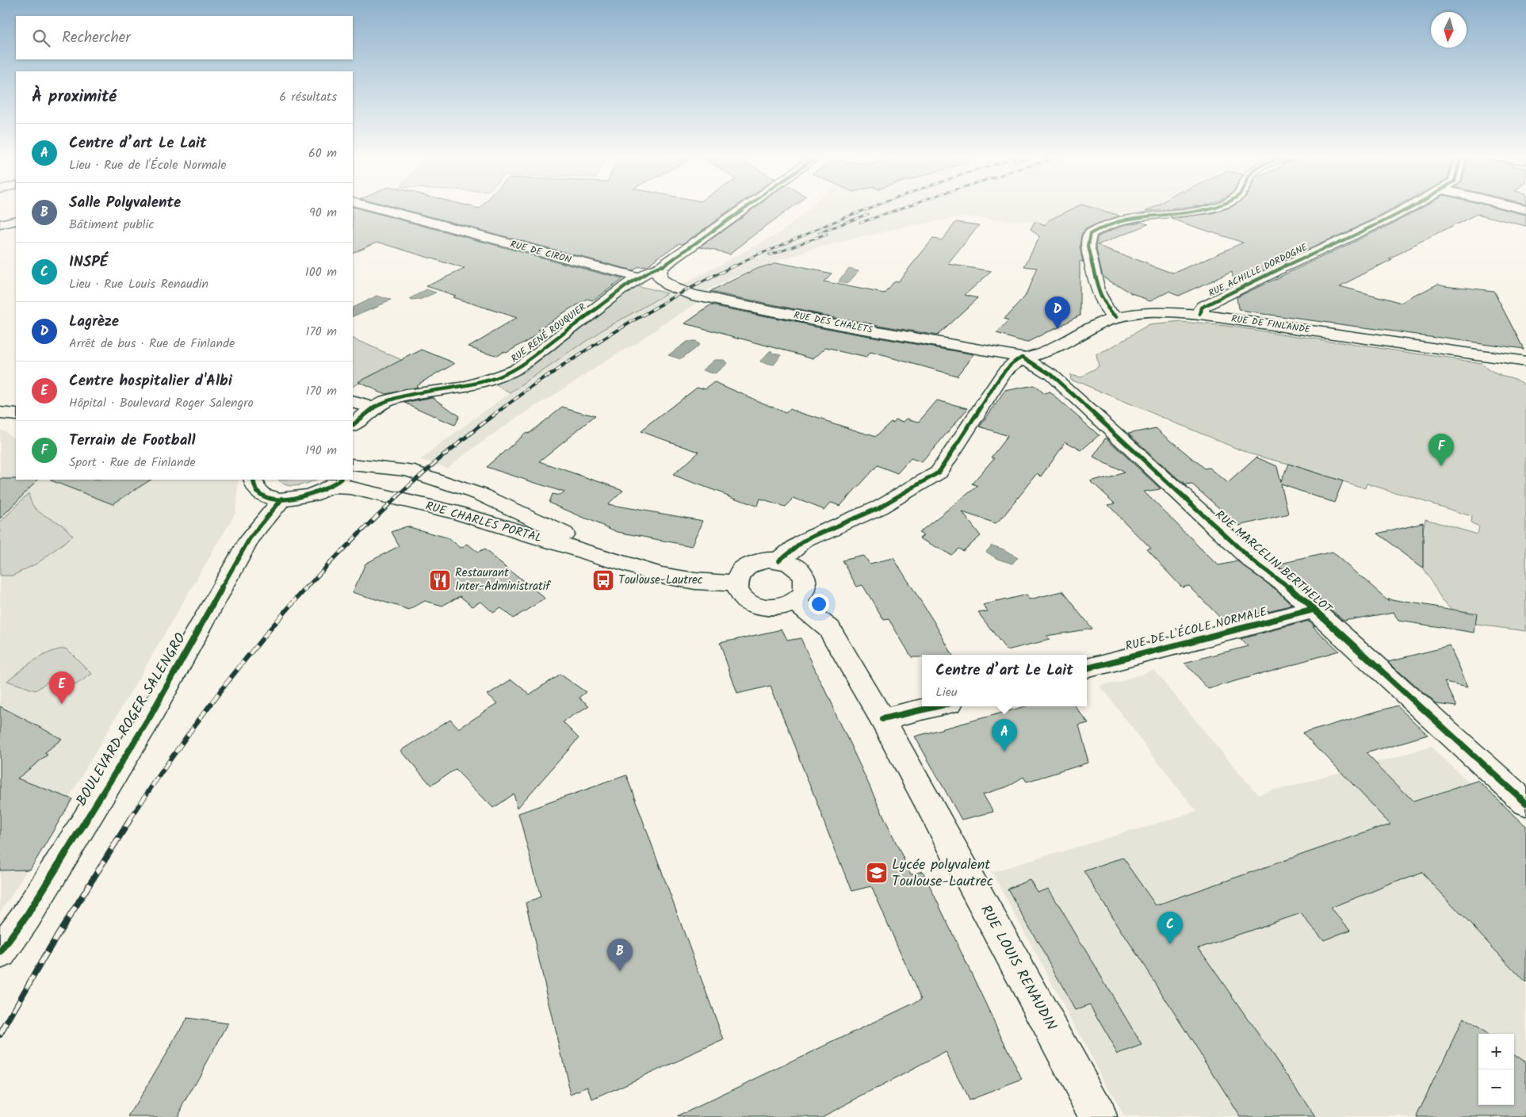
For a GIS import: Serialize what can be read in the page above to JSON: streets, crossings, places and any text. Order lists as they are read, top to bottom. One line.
{"streets":{"street":["RUE DE CIRON","RUE ACHILLE DORDOGNE","RUE DES CHALETS","RUE DE FINLANDE","RUE RENÉ ROUQUIER","RUE CHARLES PORTAL","RUE MARCELIN BERTHELOT","RUE DE L'ÉCOLE NORMALE","BOULEVARD ROGER SALENGRO","RUE LOUIS RENAUDIN"]},"crossings":[["RUE DE CIRON","RUE RENÉ ROUQUIER"],["RUE ACHILLE DORDOGNE","RUE DE FINLANDE"],["RUE DES CHALETS","RUE DE FINLANDE"],["RUE DES CHALETS","RUE RENÉ ROUQUIER"],["RUE DES CHALETS","RUE MARCELIN BERTHELOT"],["RUE DE FINLANDE","RUE MARCELIN BERTHELOT"],["RUE CHARLES PORTAL","RUE LOUIS RENAUDIN"],["RUE MARCELIN BERTHELOT","RUE DE L'ÉCOLE NORMALE"]],"places":{"restaurant":["Restaurant Inter-Administratif"],"bus stop":["Toulouse-Lautrec"],"school or university":["Lycée polyvalent Toulouse-Lautrec"]},"north":"bottom","page":{"search":"Rechercher","heading":["À proximité","6 résultats"],"list":[{"mark":"A","name":"Centre d’art Le Lait","note":"Lieu · Rue de l'École Normale","value":"60 m"},{"mark":"B","name":"Salle Polyvalente","note":"Bâtiment public","value":"90 m"},{"mark":"C","name":"INSPÉ","note":"Lieu · Rue Louis Renaudin","value":"100 m"},{"mark":"D","name":"Lagrèze","note":"Arrêt de bus · Rue de Finlande","value":"170 m"},{"mark":"E","name":"Centre hospitalier d'Albi","note":"Hôpital · Boulevard Roger Salengro","value":"170 m"},{"mark":"F","name":"Terrain de Football","note":"Sport · Rue de Finlande","value":"190 m"}],"pins":["D","F","E","A","C","B"],"popup":["Centre d’art Le Lait","Lieu"],"map_buttons":["+","−"]}}
